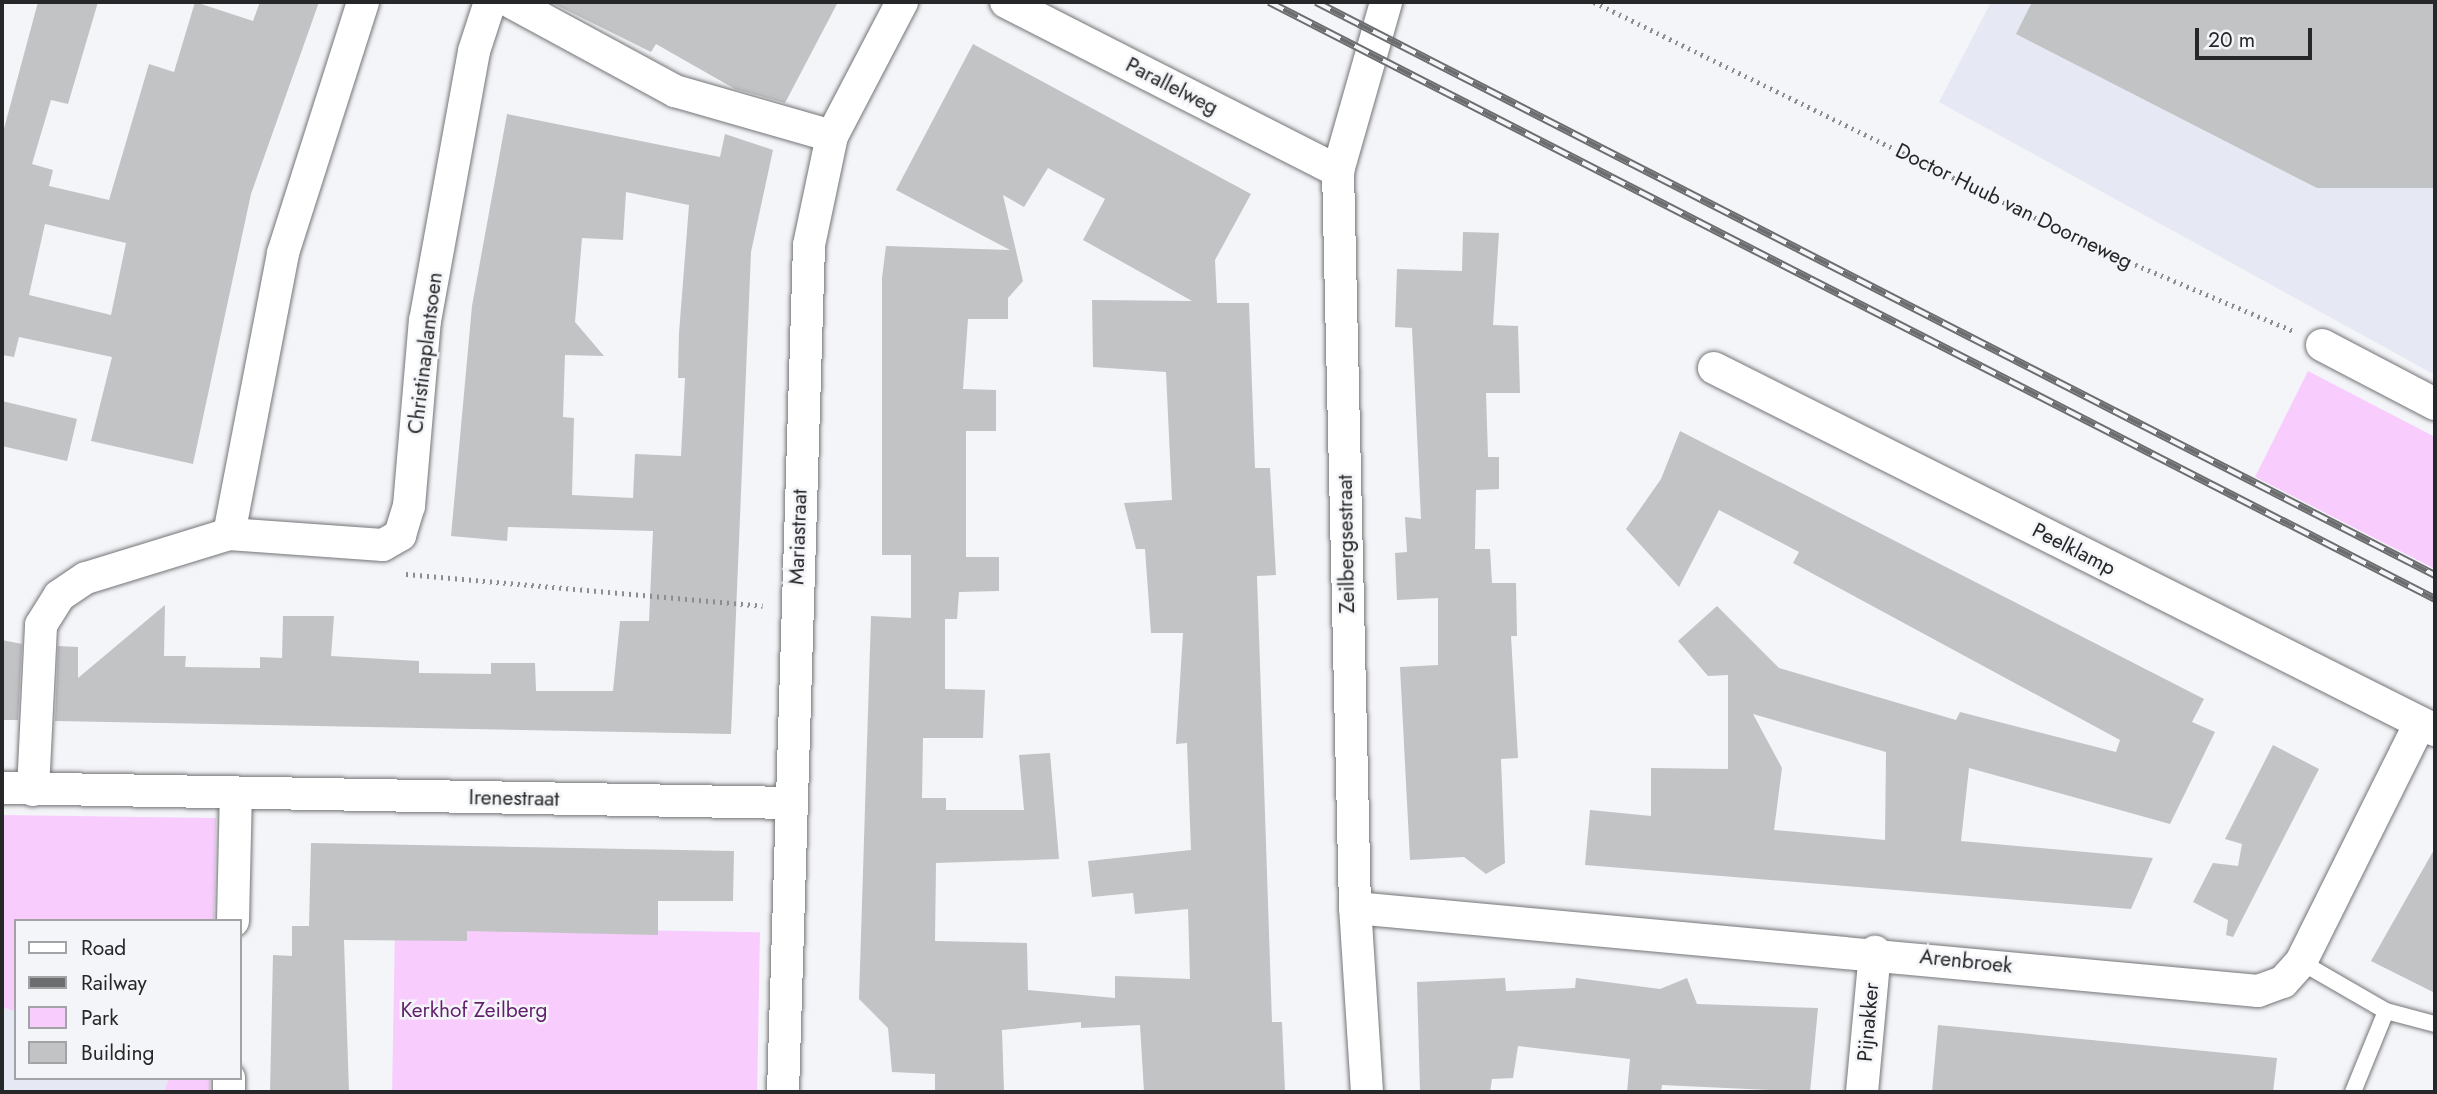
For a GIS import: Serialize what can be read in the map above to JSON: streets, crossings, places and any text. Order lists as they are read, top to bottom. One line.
{"streets":{"street":["Parallelweg","Christinaplantsoen","Mariastraat","Zeilbergsestraat","Peelklamp","Irenestraat","Arenbroek","Pijnakker"],"path":["Doctor Huub van Doorneweg"]},"crossings":[["Parallelweg","Zeilbergsestraat"],["Christinaplantsoen","Irenestraat"],["Mariastraat","Irenestraat"],["Zeilbergsestraat","Arenbroek"],["Peelklamp","Arenbroek"],["Arenbroek","Pijnakker"]],"parks":["Kerkhof Zeilberg"],"legend":["Road","Railway","Park","Building"],"scale_bar":"20 m"}
